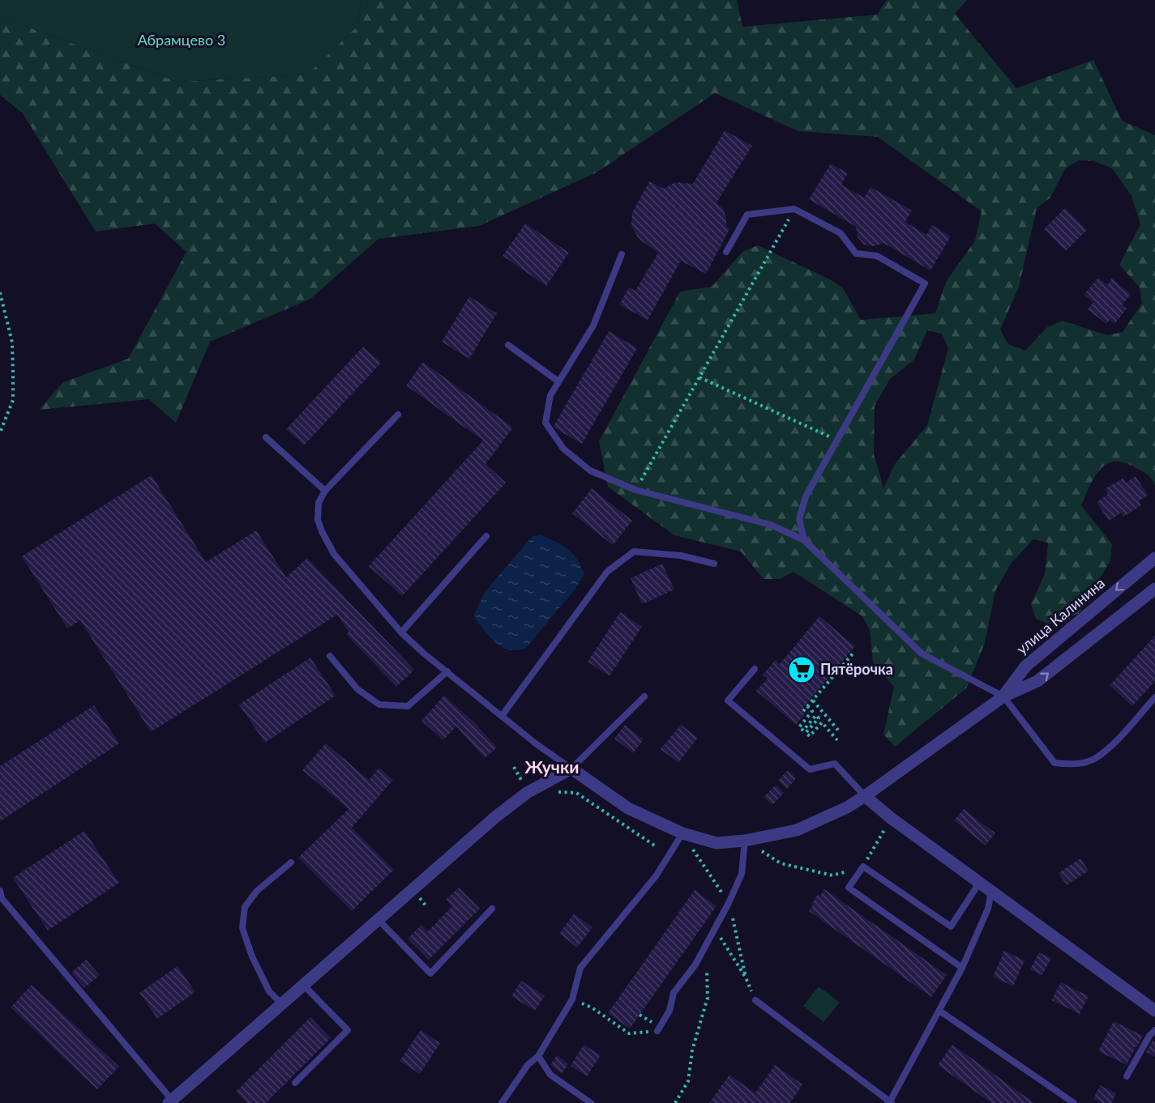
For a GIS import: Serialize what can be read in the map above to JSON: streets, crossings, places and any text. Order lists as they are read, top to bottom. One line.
{"streets":{"street":["улица Калинина"]},"districts":["Жучки"],"parks":["Абрамцево 3"],"places":{"supermarket":["Пятёрочка"]}}
